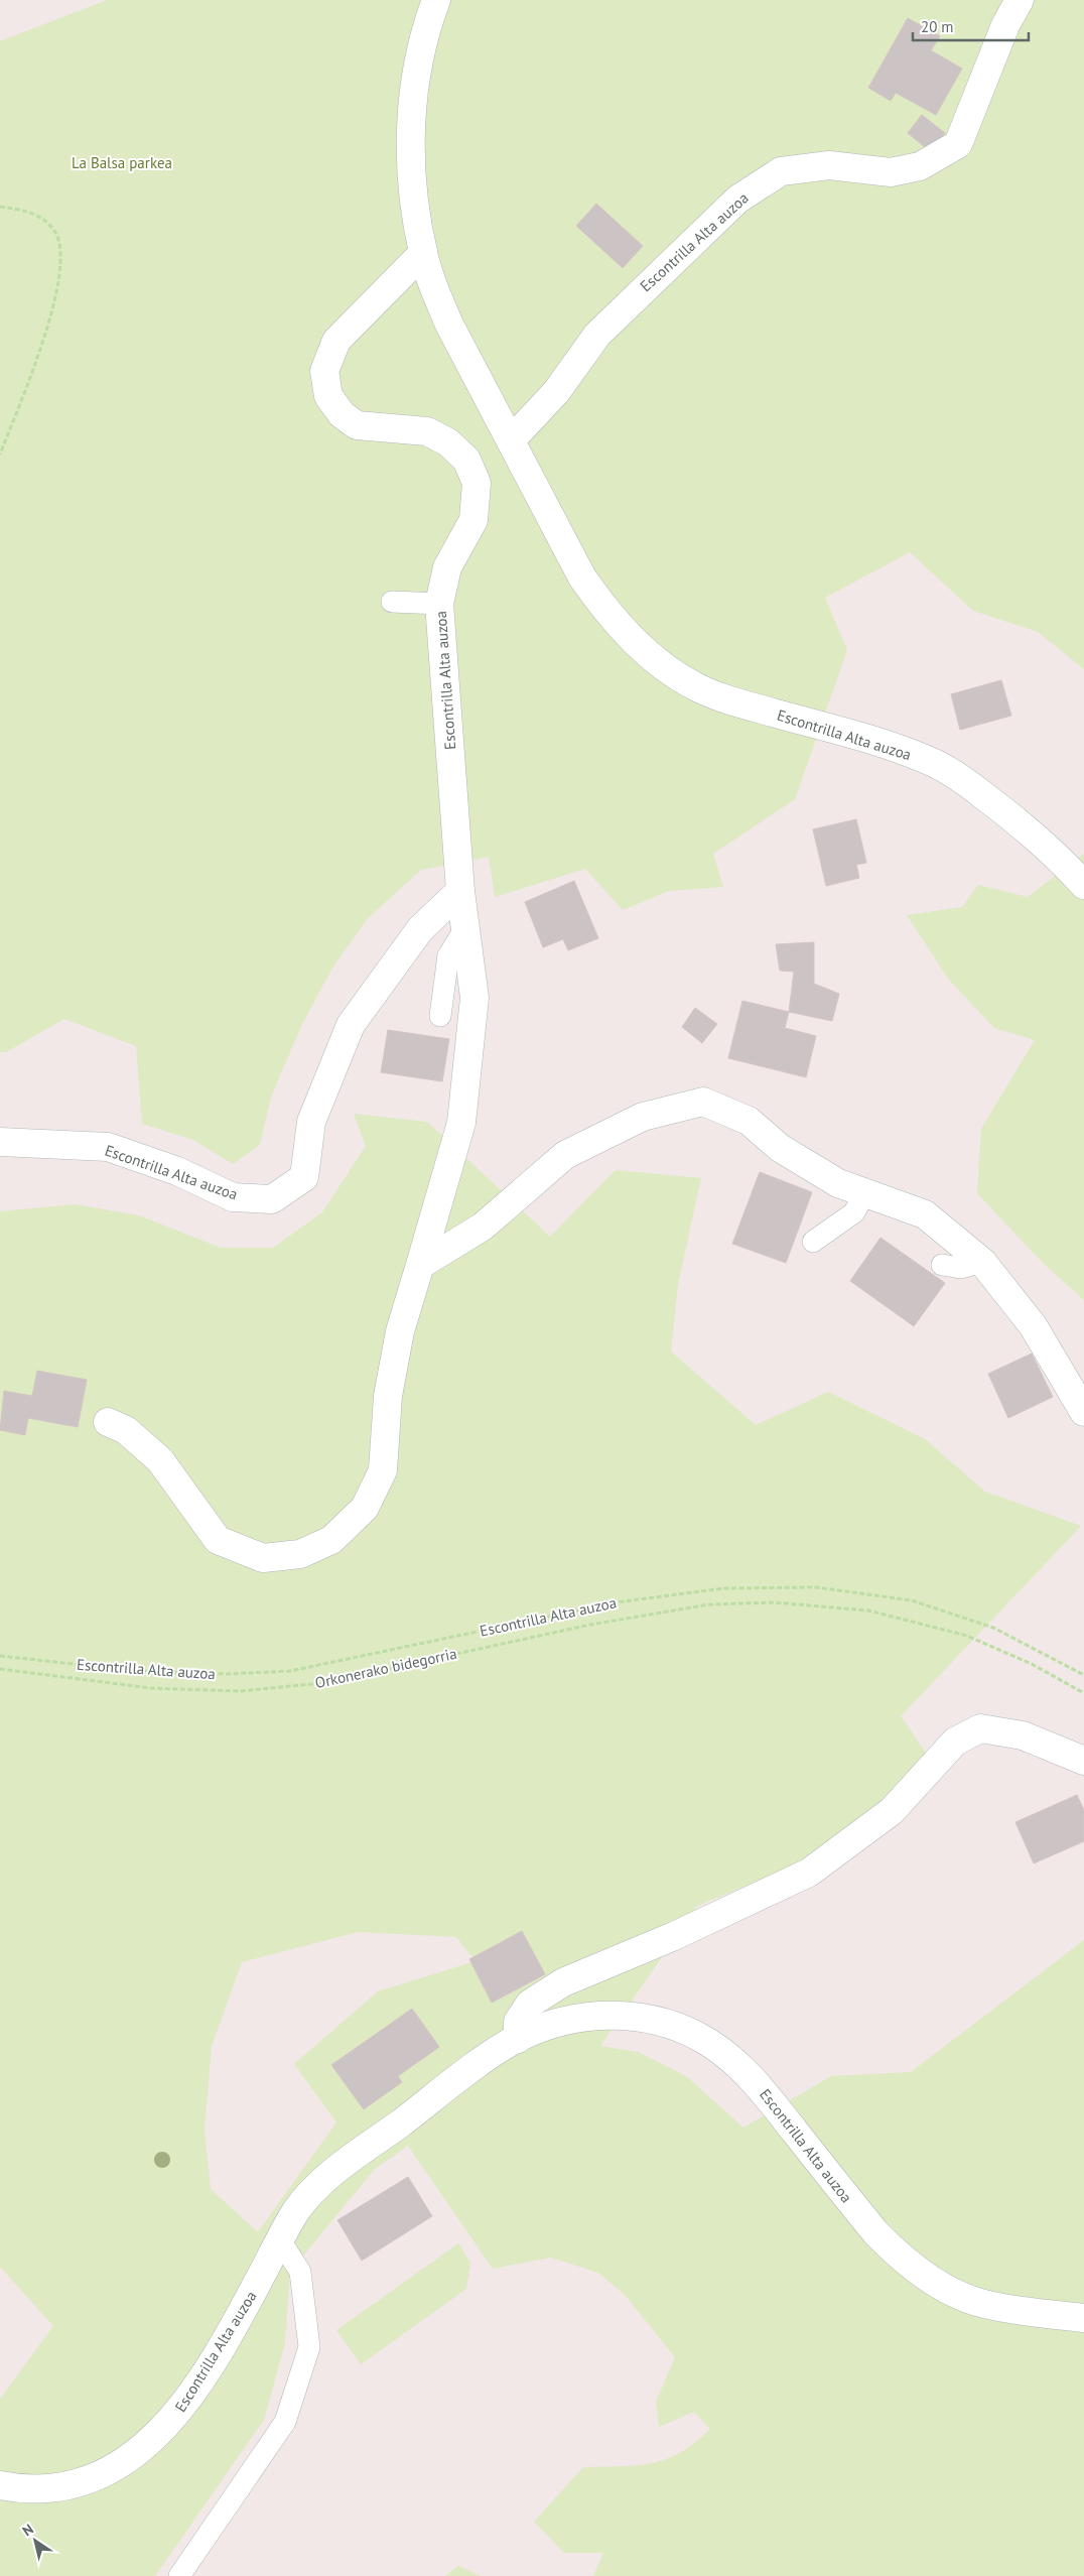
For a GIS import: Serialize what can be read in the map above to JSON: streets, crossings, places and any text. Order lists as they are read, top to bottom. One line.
{"streets":{"street":["Escontrilla Alta auzoa"],"path":["Orkonerako bidegorria"]},"parks":["La Balsa parkea"],"scale_bar":"20 m","north":"top left"}
